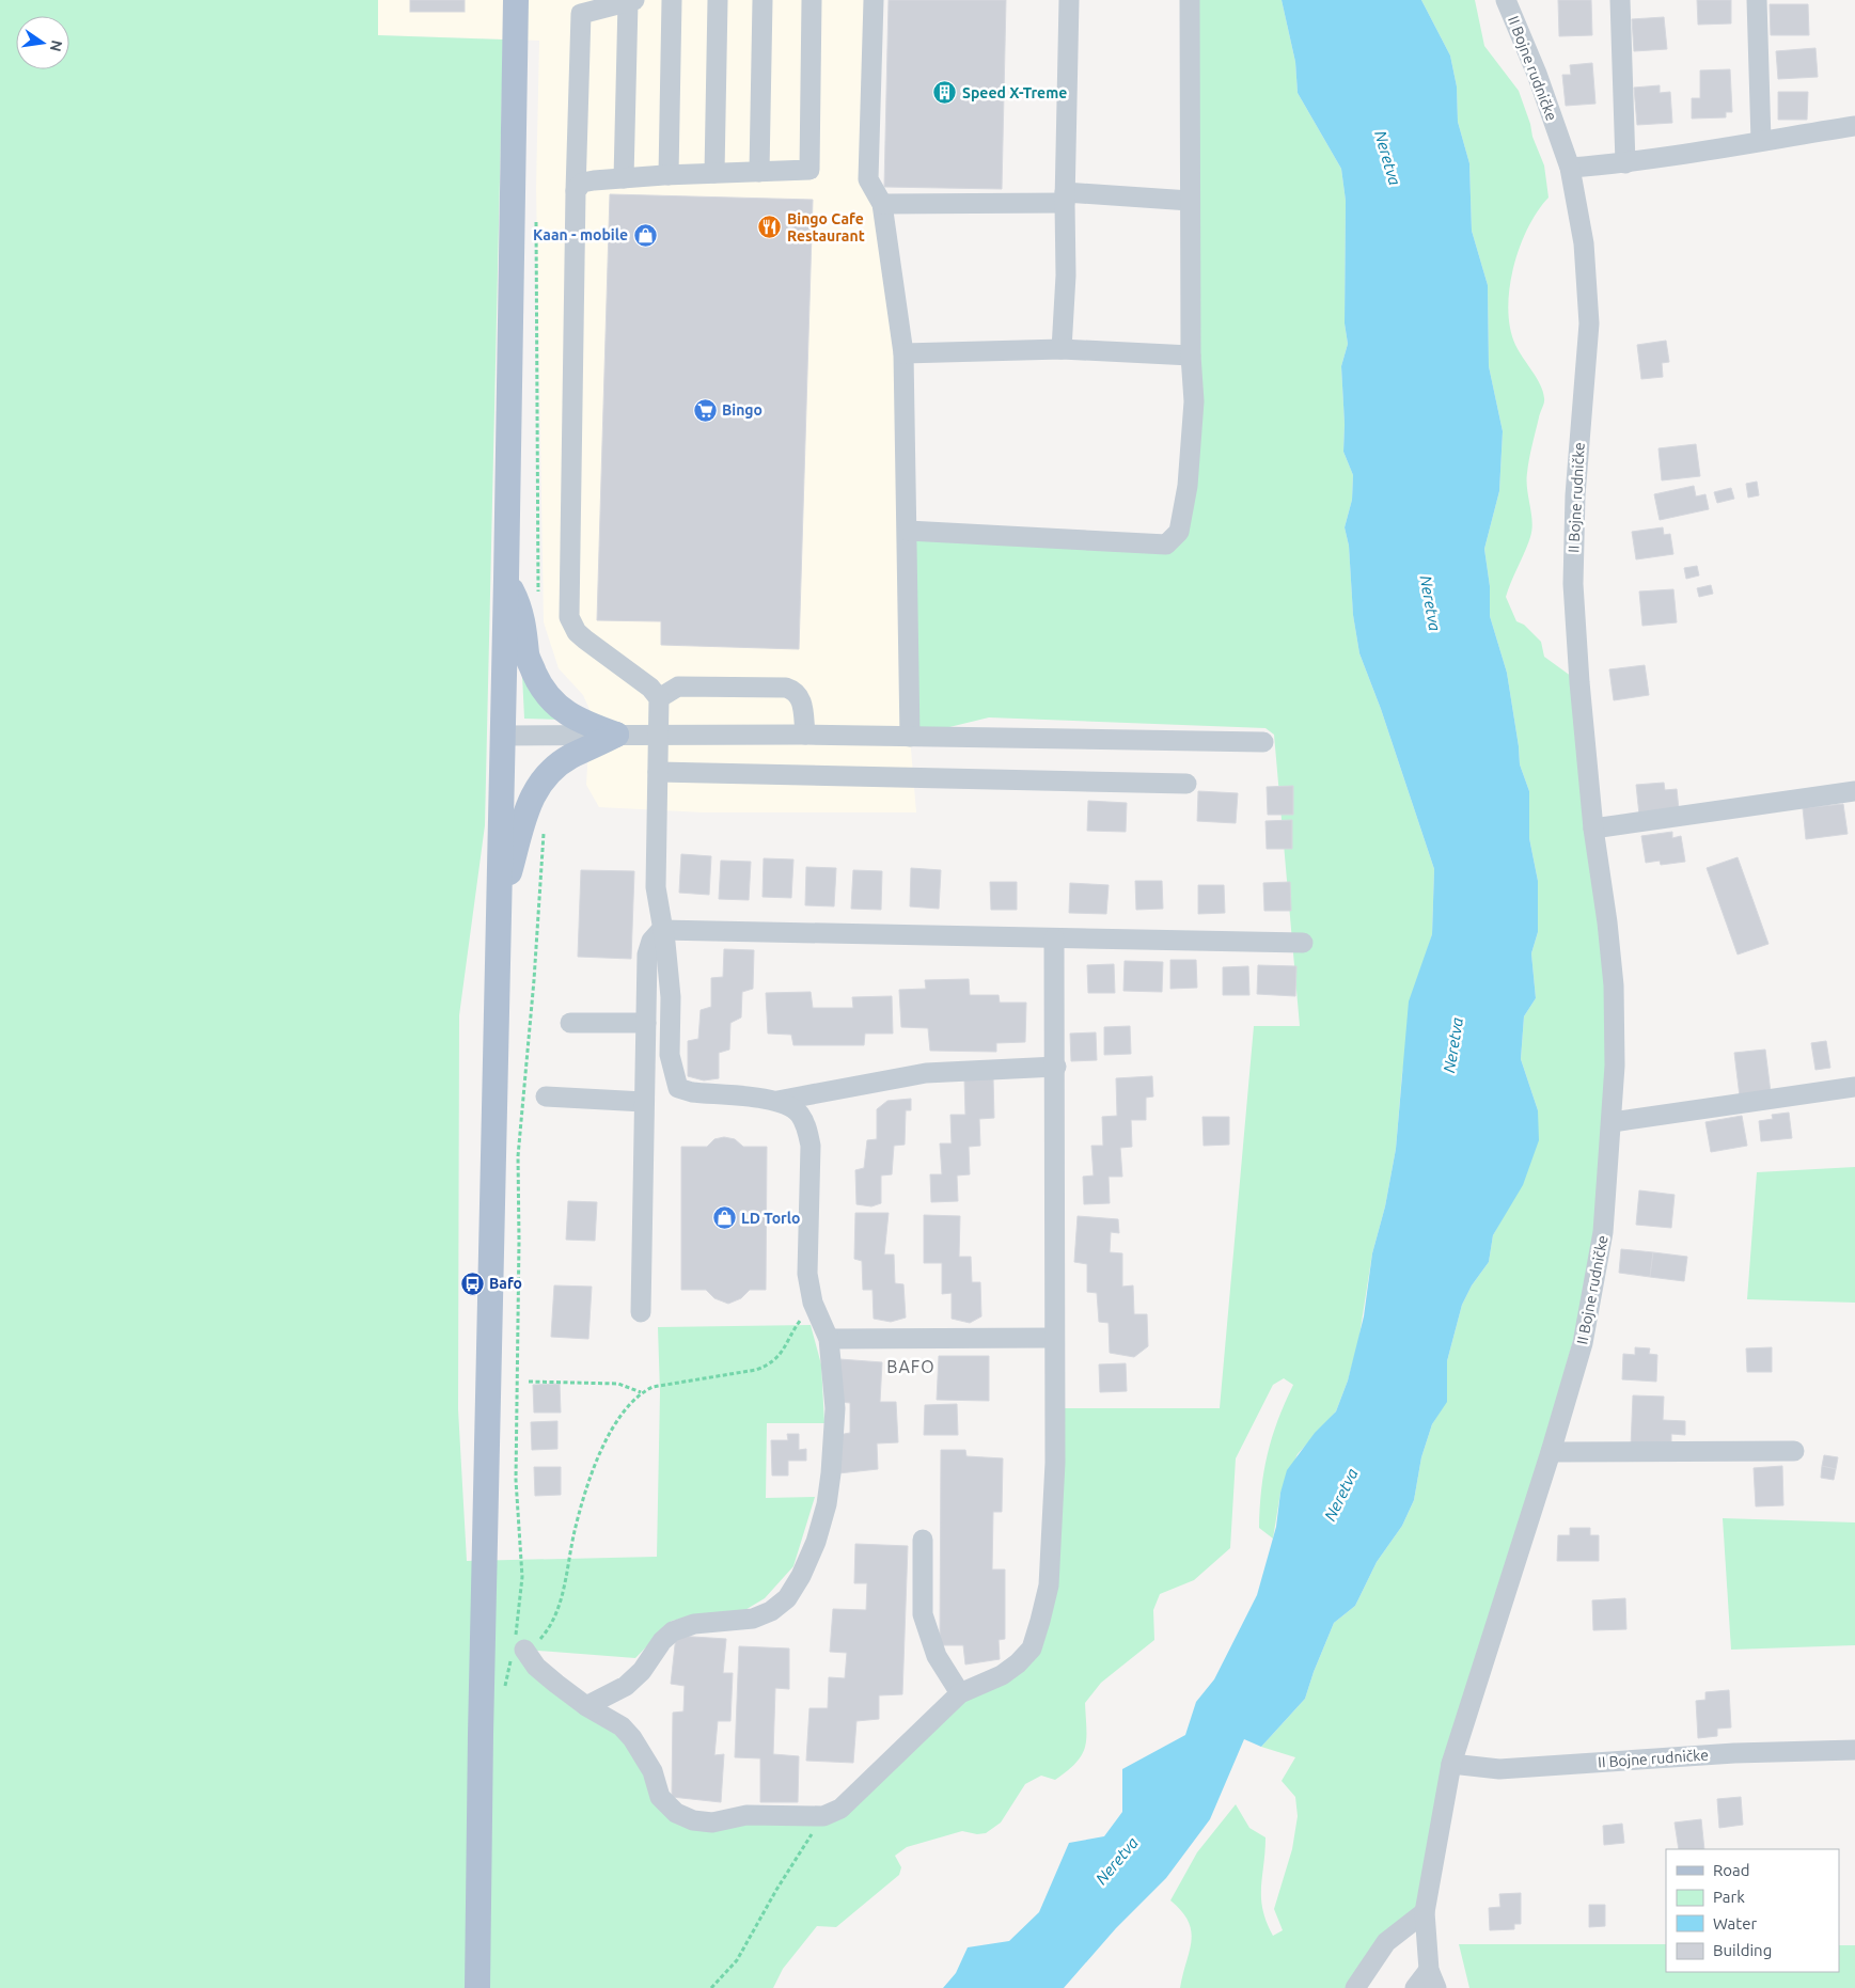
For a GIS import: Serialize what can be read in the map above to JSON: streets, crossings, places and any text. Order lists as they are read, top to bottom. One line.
{"streets":{"street":["II Bojne rudničke"]},"districts":["BAFO"],"water":["Neretva"],"places":{"building":["Speed X-Treme"],"restaurant":["Bingo Cafe Restaurant"],"shop":["Kaan - mobile","LD Torlo"],"supermarket":["Bingo"],"bus stop":["Bafo"]},"legend":["Road","Park","Water","Building"],"north":"right"}
